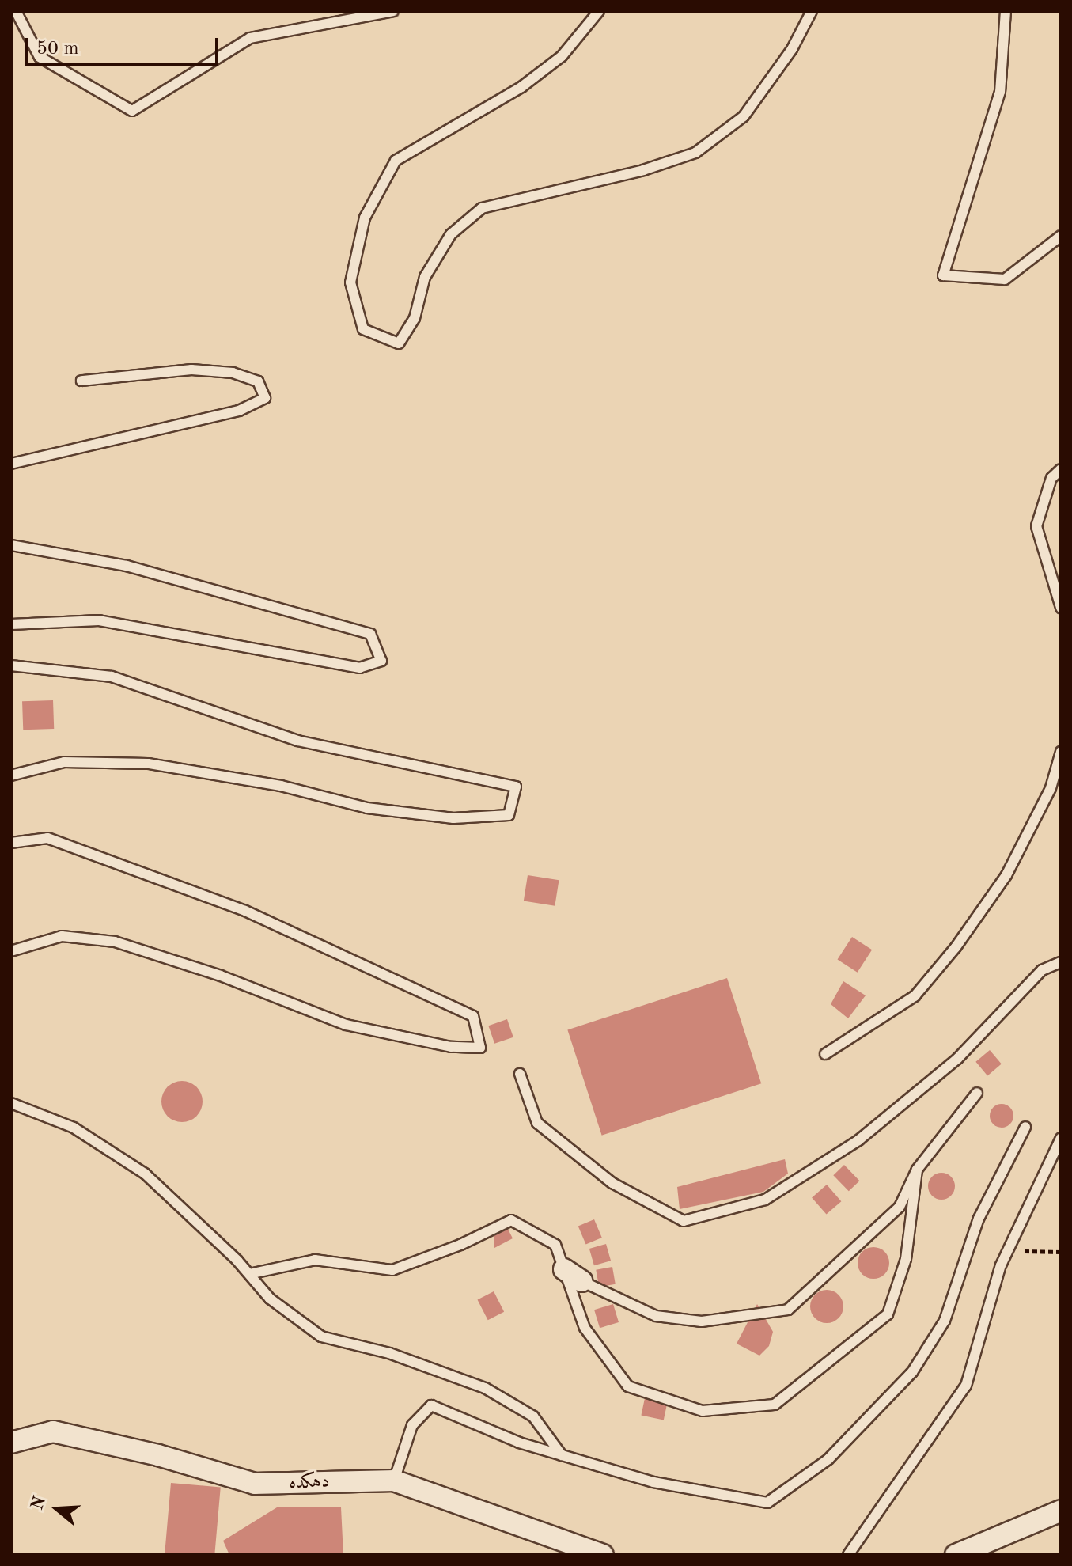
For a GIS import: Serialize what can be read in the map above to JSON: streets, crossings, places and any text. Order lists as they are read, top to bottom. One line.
{"streets":{"street":["دهکده"]},"scale_bar":"50 m","north":"left"}
